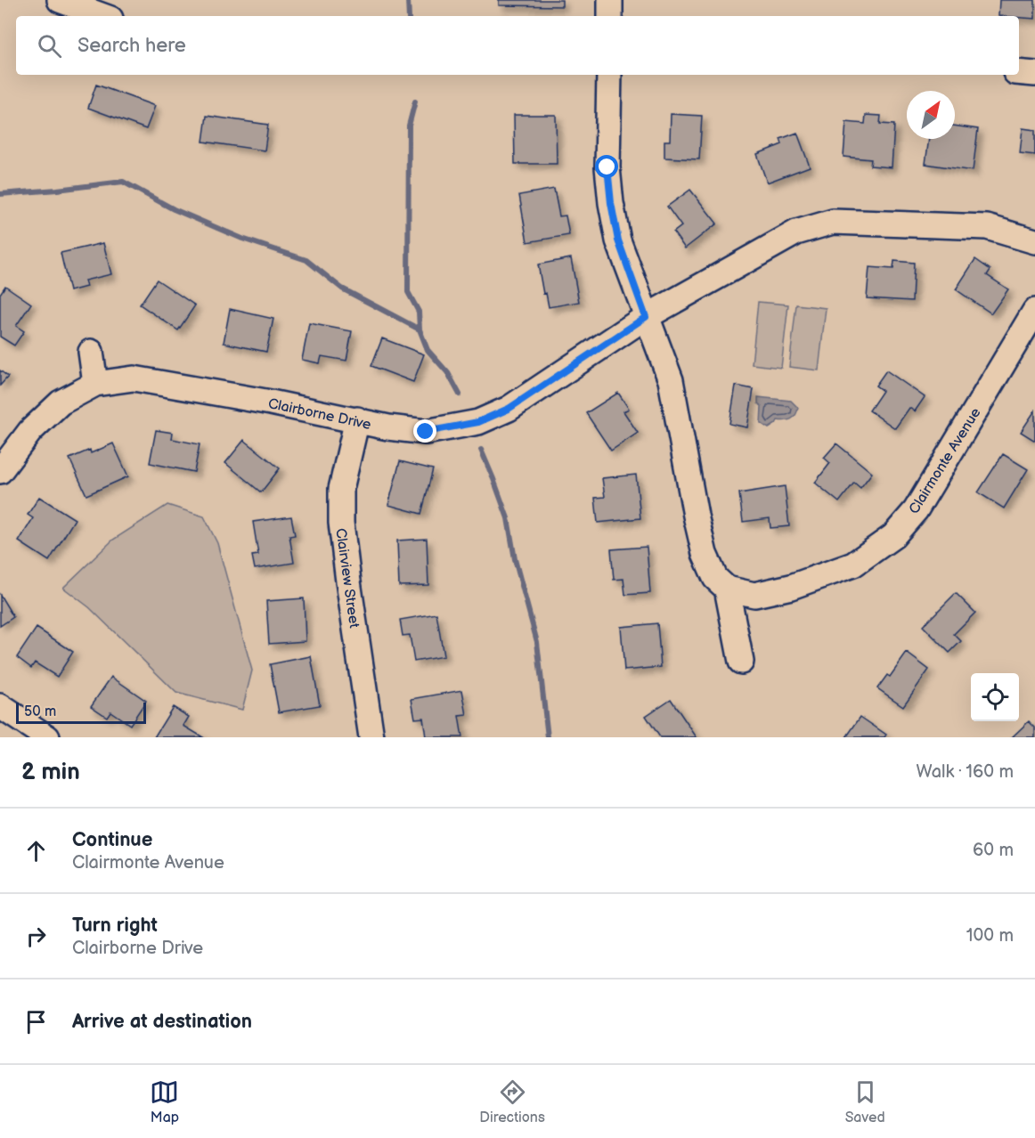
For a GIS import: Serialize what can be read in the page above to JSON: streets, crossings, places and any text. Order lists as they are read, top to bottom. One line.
{"streets":{"street":["Clairborne Drive","Clairmonte Avenue","Clairview Street"]},"crossings":[["Clairborne Drive","Clairview Street"]],"scale_bar":"50 m","north":"top right","page":{"search":"Search here","scale":"50 m","heading":["2 min","Walk · 160 m"],"list":[["Continue","Clairmonte Avenue","60 m"],["Turn right","Clairborne Drive","100 m"],"Arrive at destination"],"nav":["Map","Directions","Saved"]}}
